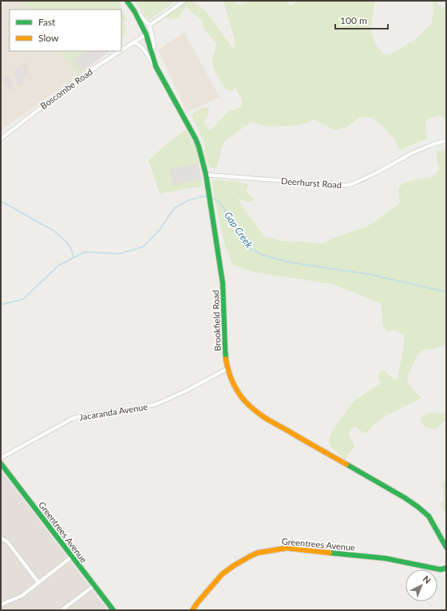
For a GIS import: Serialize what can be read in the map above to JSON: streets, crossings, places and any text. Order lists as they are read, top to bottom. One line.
{"streets":{"main road":["Brookfield Road","Greentrees Avenue"],"street":["Boscombe Road","Deerhurst Road","Jacaranda Avenue"]},"crossings":[["Boscombe Road","Brookfield Road"],["Deerhurst Road","Brookfield Road"],["Brookfield Road","Jacaranda Avenue"]],"water":["Gap Creek"],"legend":["Fast","Slow"],"scale_bar":"100 m","north":"top right"}
